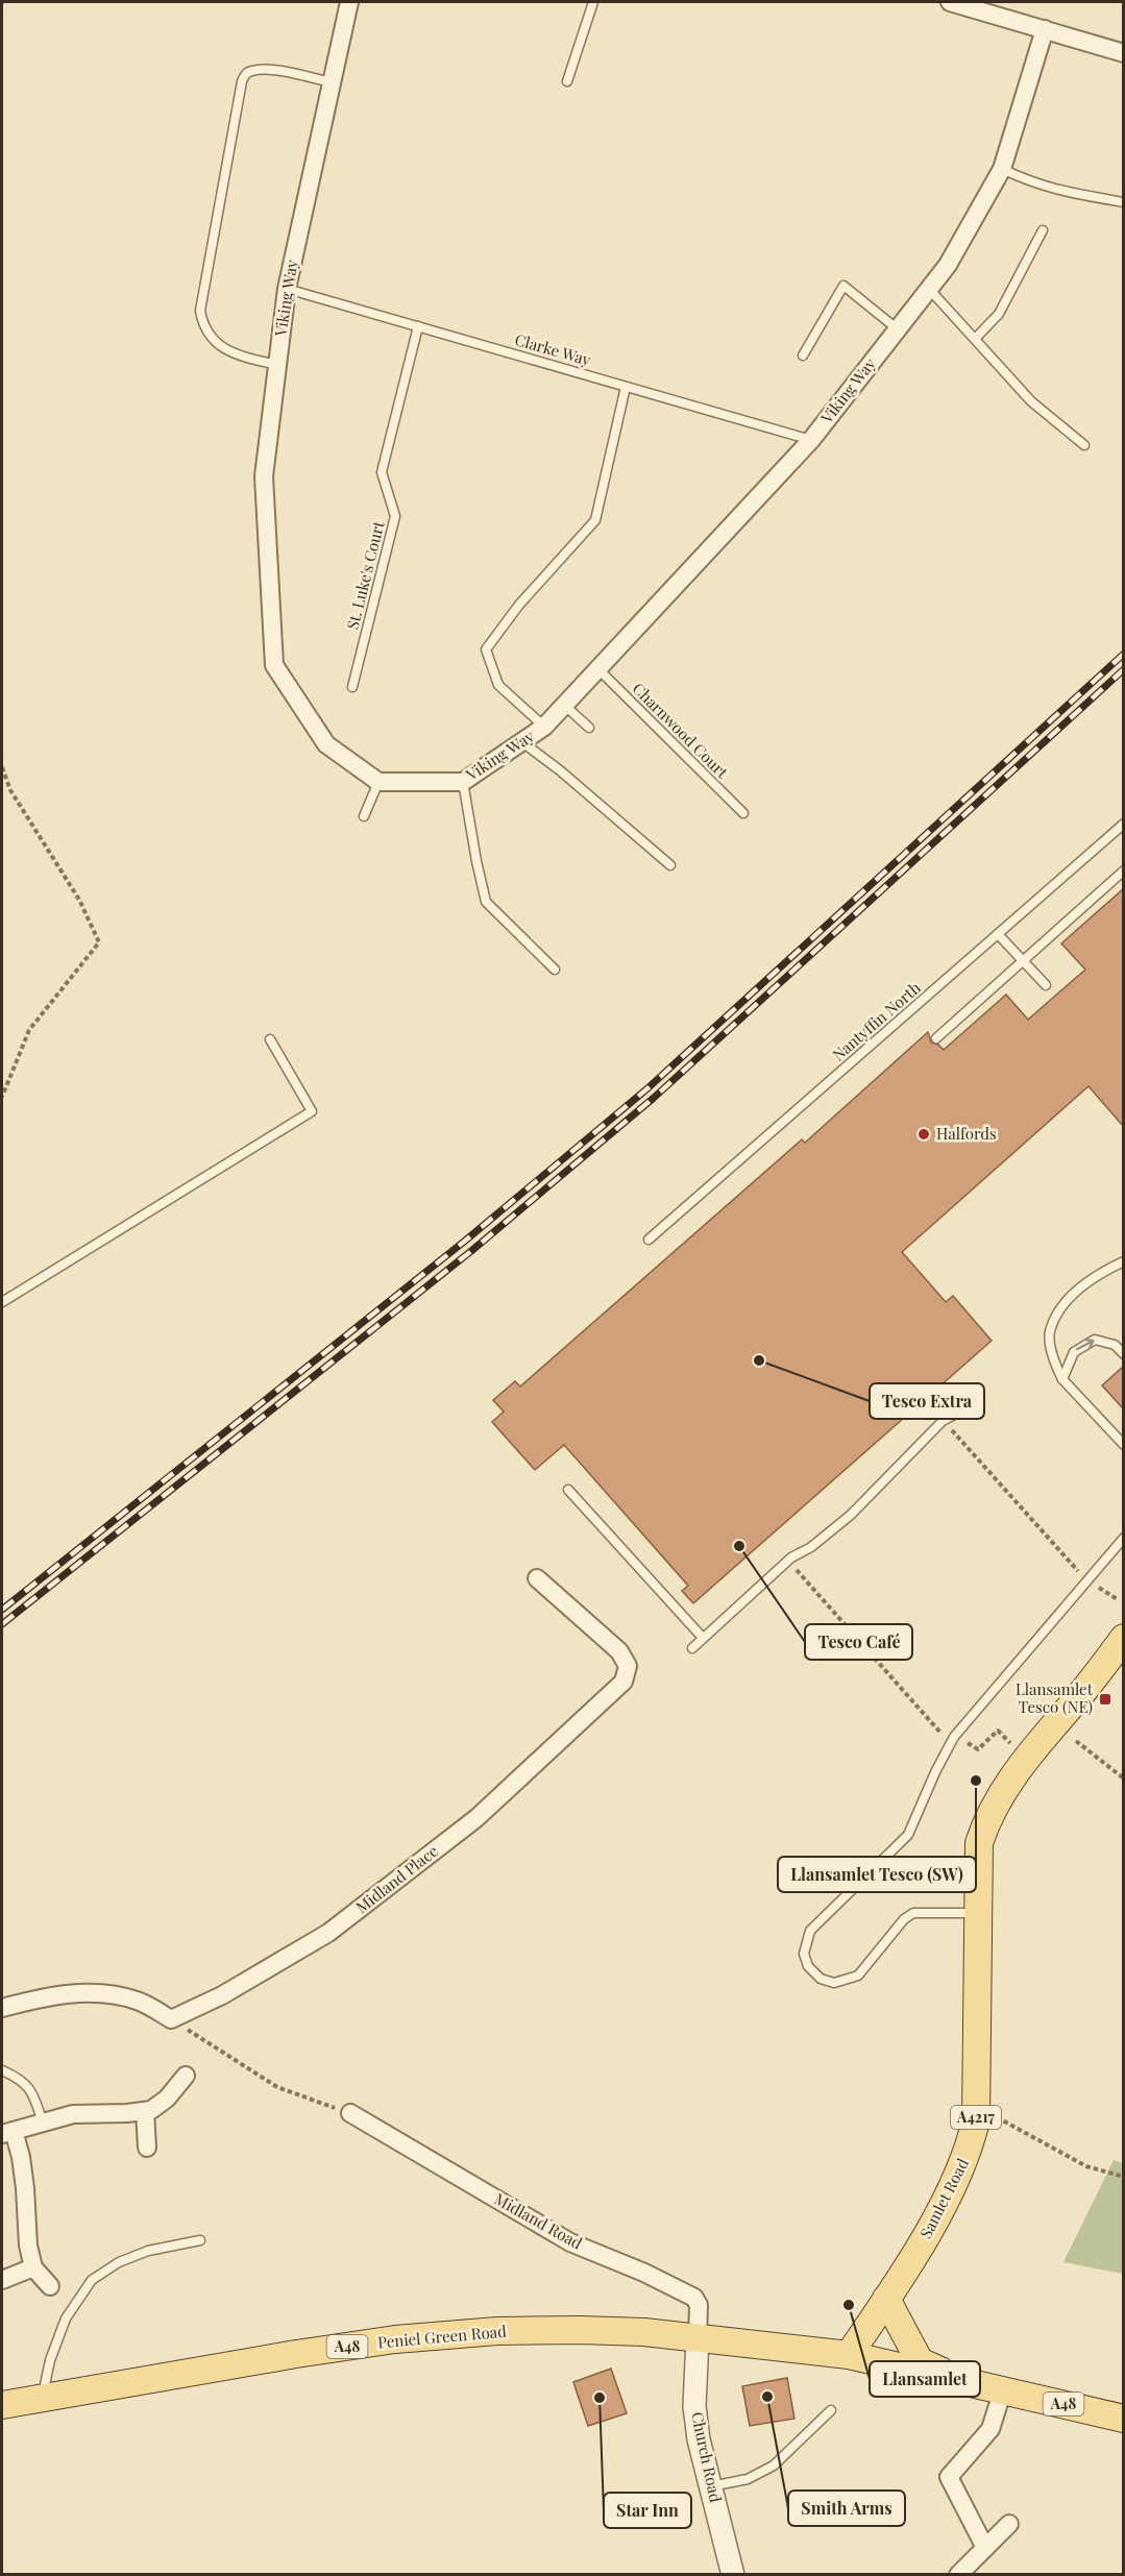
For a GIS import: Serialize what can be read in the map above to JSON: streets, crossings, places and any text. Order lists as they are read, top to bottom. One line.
{"streets":{"main road":["A4217","Samlet Road","Peniel Green Road","A48"],"street":["Viking Way","Midland Place","Midland Road","Church Road"],"lane":["Clarke Way","St. Luke's Court","Charnwood Court","Nantyffin North"]},"crossings":[["Viking Way","Clarke Way"],["Viking Way","Charnwood Court"],["Clarke Way","St. Luke's Court"],["Samlet Road","Peniel Green Road"],["Samlet Road","A48"],["Midland Road","Peniel Green Road"],["Midland Road","Church Road"],["Peniel Green Road","A48"],["Peniel Green Road","Church Road"]],"places":{"other":["Halfords","Tesco Extra","Tesco Café","Llansamlet Tesco (SW)","Llansamlet","Smith Arms","Star Inn"],"transit":["Llansamlet Tesco (NE)"]}}
